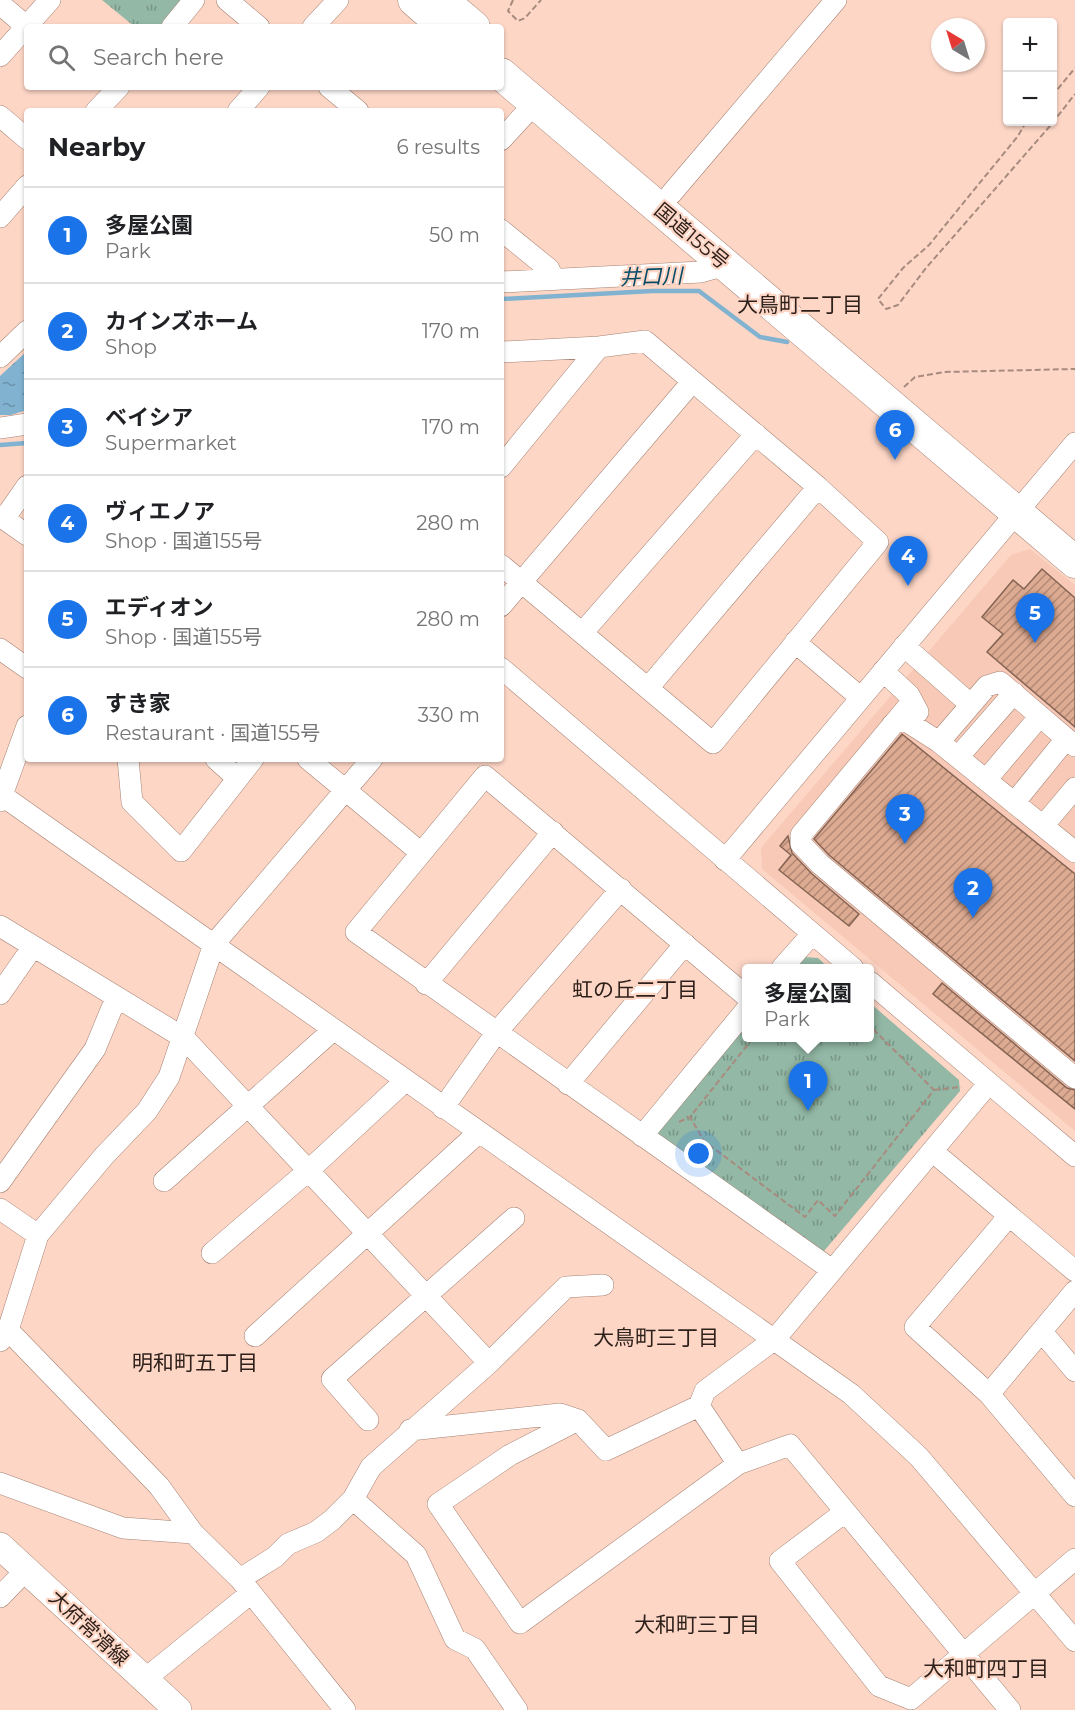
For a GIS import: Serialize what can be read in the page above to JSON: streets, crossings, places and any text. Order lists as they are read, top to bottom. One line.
{"streets":{"highway":["国道155号"],"main road":["大府常滑線"]},"districts":["大鳥町二丁目","虹の丘二丁目","大鳥町三丁目","明和町五丁目","大和町三丁目","大和町四丁目"],"water":["井口川"],"north":"top left","page":{"map_buttons":["+","−"],"search":"Search here","heading":["Nearby","6 results"],"list":[{"mark":"1","name":"多屋公園","note":"Park","value":"50 m"},{"mark":"2","name":"カインズホーム","note":"Shop","value":"170 m"},{"mark":"3","name":"ベイシア","note":"Supermarket","value":"170 m"},{"mark":"4","name":"ヴィエノア","note":"Shop · 国道155号","value":"280 m"},{"mark":"5","name":"エディオン","note":"Shop · 国道155号","value":"280 m"},{"mark":"6","name":"すき家","note":"Restaurant · 国道155号","value":"330 m"}],"pins":["6","4","5","3","2","1"],"popup":["多屋公園","Park"]}}
